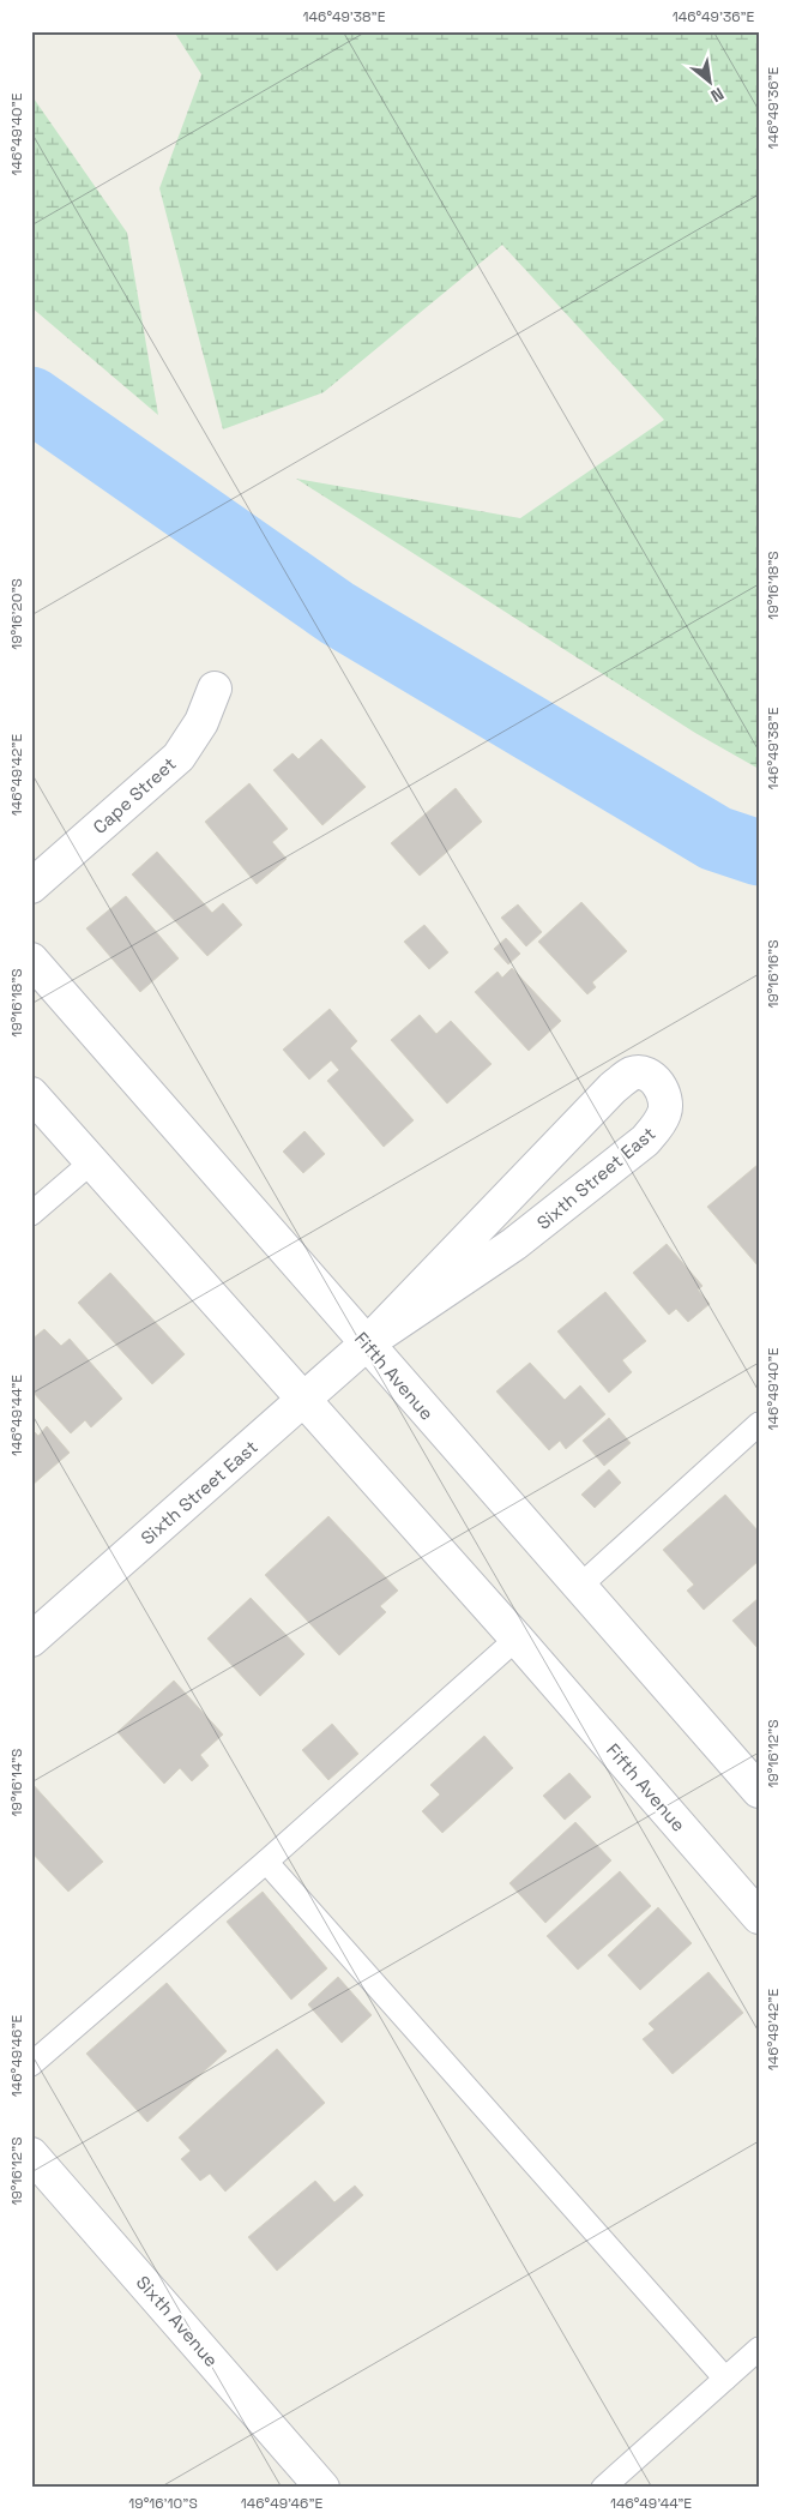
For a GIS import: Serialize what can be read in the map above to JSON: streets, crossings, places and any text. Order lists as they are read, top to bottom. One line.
{"streets":{"street":["Cape Street","Sixth Street East","Fifth Avenue","Sixth Avenue"]},"crossings":[["Sixth Street East","Fifth Avenue"]],"north":"bottom right","coordinates":["146°49'38\"E","146°49'36\"E","146°49'40\"E","19°16'18\"S","19°16'20\"S","146°49'42\"E","19°16'16\"S","146°49'44\"E","19°16'12\"S","19°16'14\"S","146°49'46\"E","19°16'10\"S"]}
